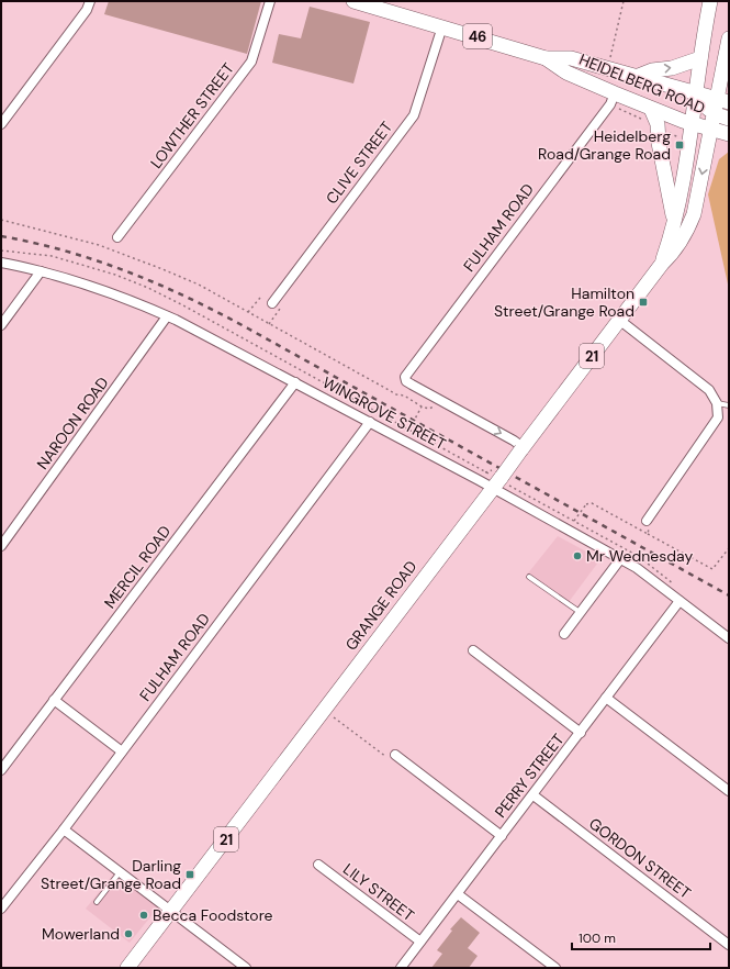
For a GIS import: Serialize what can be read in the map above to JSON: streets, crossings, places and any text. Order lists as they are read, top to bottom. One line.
{"streets":{"main road":["46","HEIDELBERG ROAD","21","GRANGE ROAD"],"street":["LOWTHER STREET","CLIVE STREET","FULHAM ROAD","WINGROVE STREET","NAROON ROAD","MERCIL ROAD","PERRY STREET","GORDON STREET","LILY STREET"]},"crossings":[["HEIDELBERG ROAD","CLIVE STREET"],["HEIDELBERG ROAD","FULHAM ROAD"],["HEIDELBERG ROAD","21"],["HEIDELBERG ROAD","GRANGE ROAD"],["FULHAM ROAD","WINGROVE STREET"],["FULHAM ROAD","GRANGE ROAD"],["21","GRANGE ROAD"],["WINGROVE STREET","NAROON ROAD"],["WINGROVE STREET","MERCIL ROAD"],["WINGROVE STREET","GRANGE ROAD"],["WINGROVE STREET","PERRY STREET"],["PERRY STREET","GORDON STREET"],["PERRY STREET","LILY STREET"]],"places":{"transit":["Heidelberg Road/Grange Road","Hamilton Street/Grange Road","Darling Street/Grange Road"],"other":["Mr Wednesday","Becca Foodstore","Mowerland"]},"scale_bar":"100 m"}
